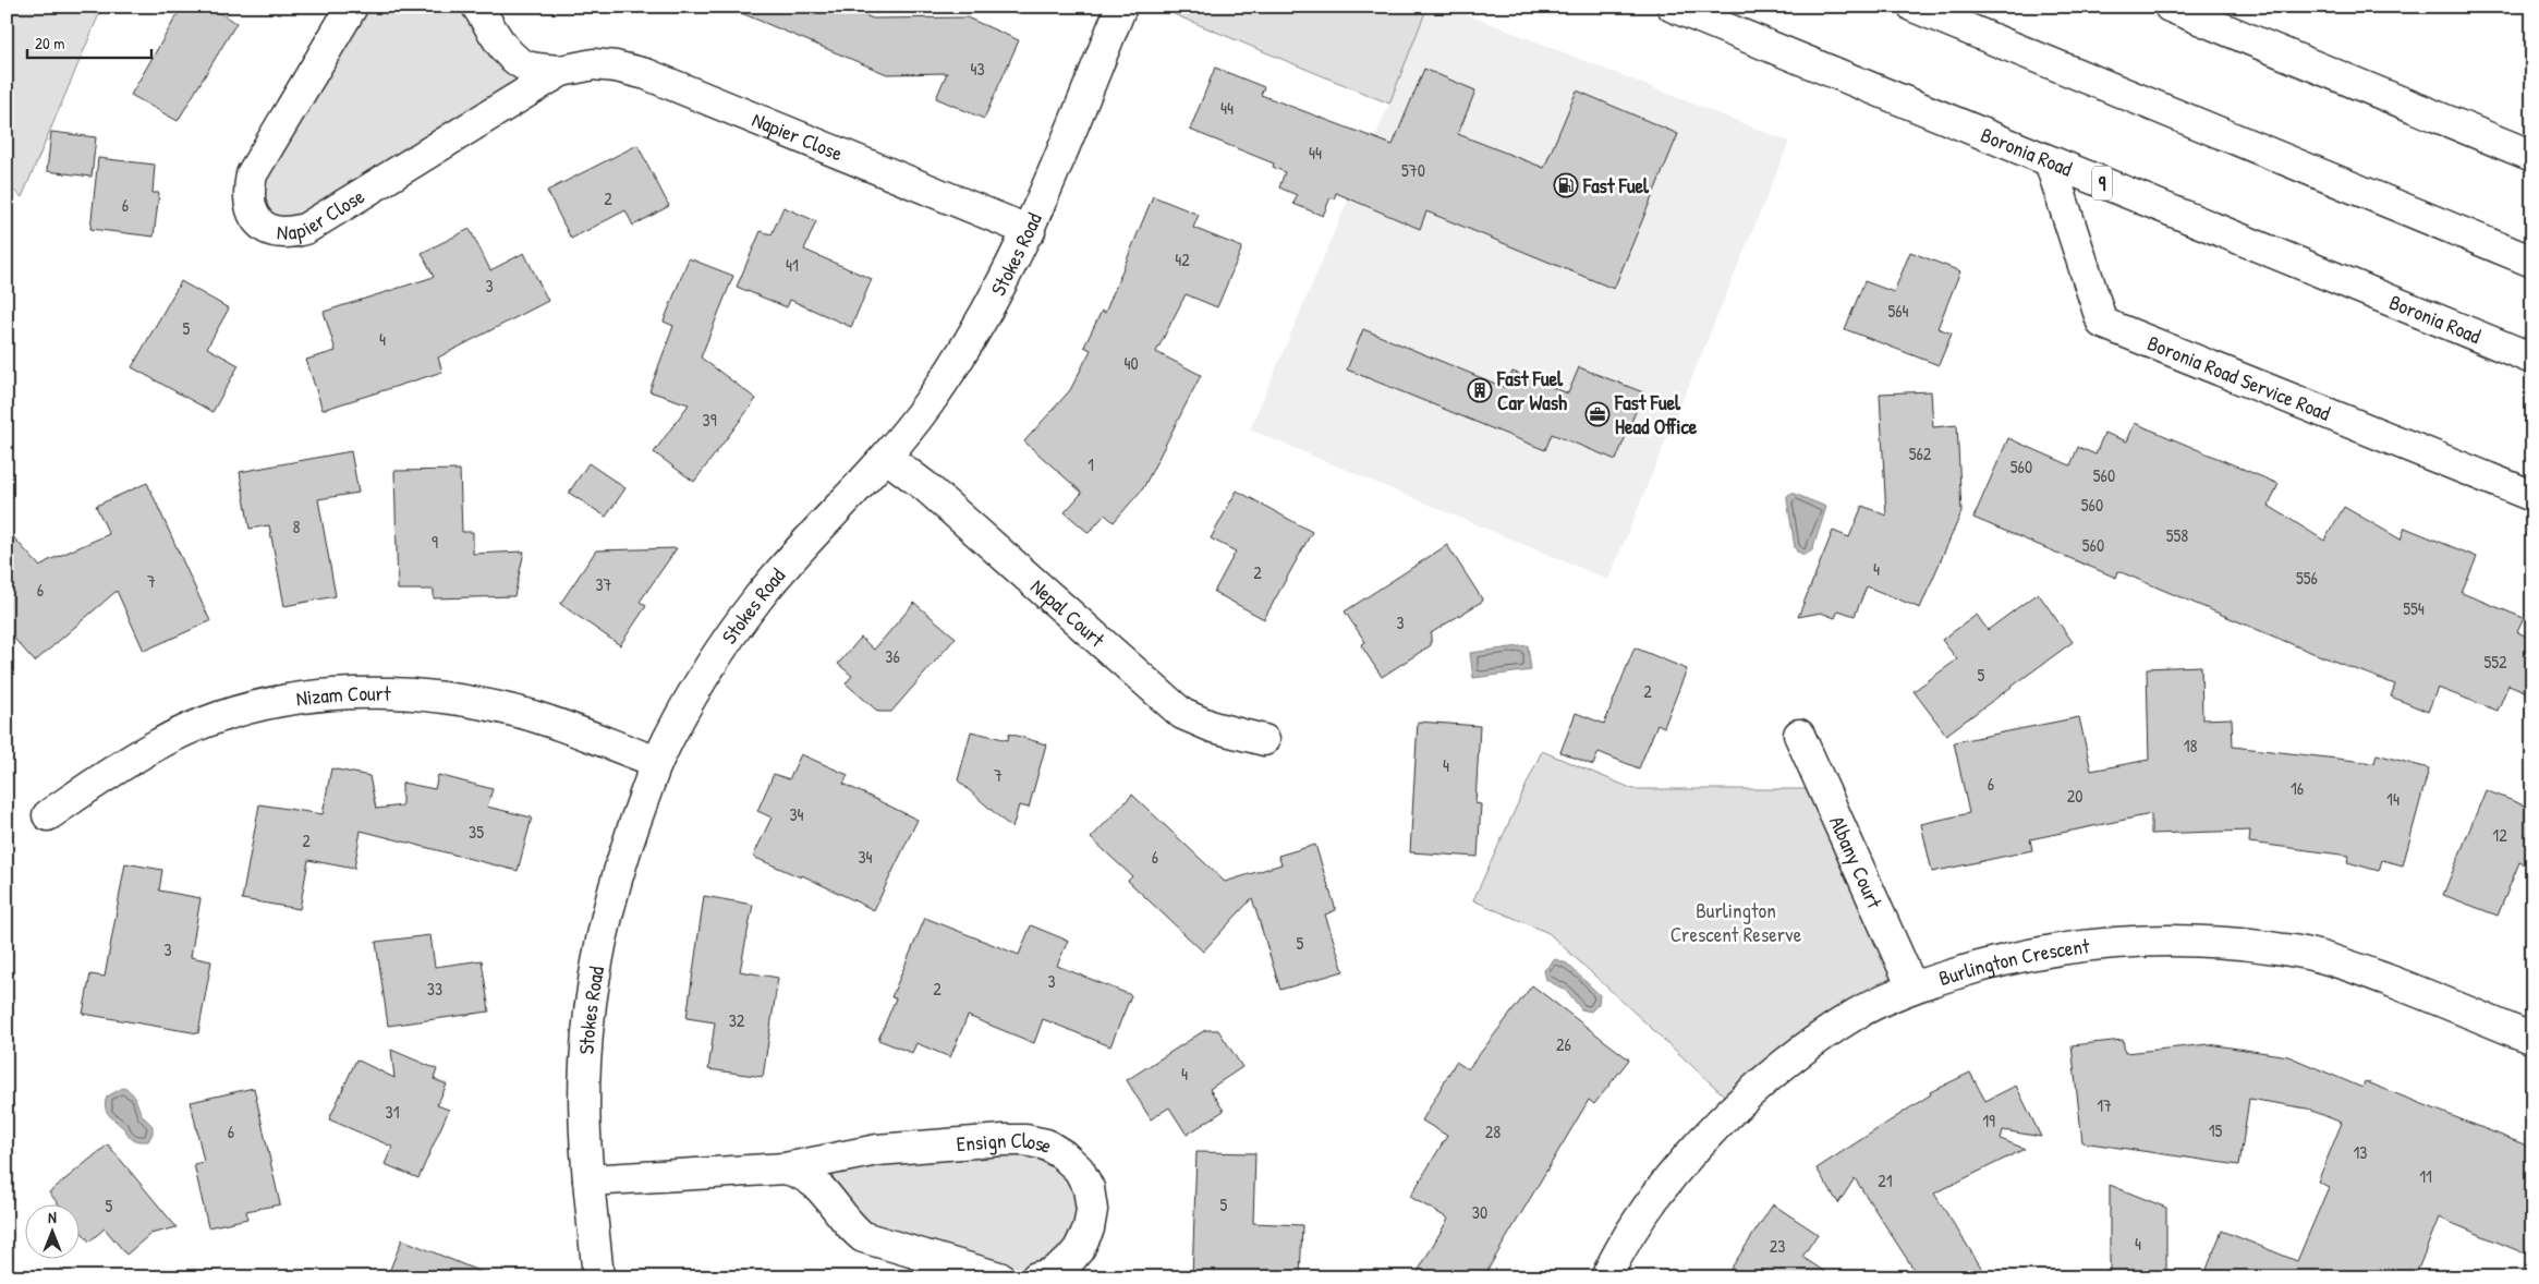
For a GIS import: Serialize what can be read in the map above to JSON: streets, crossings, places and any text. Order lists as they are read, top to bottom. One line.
{"streets":{"street":["Napier Close","Boronia Road","9","Stokes Road","Boronia Road Service Road","Nepal Court","Nizam Court","Albany Court","Burlington Crescent","Ensign Close"]},"crossings":[["Napier Close","Stokes Road"],["Boronia Road","Boronia Road Service Road"],["Stokes Road","Nepal Court"],["Stokes Road","Nizam Court"],["Stokes Road","Ensign Close"],["Albany Court","Burlington Crescent"]],"parks":["Burlington Crescent Reserve"],"places":{"fuel station":["Fast Fuel"],"building":["Fast Fuel Car Wash"],"office":["Fast Fuel Head Office"]},"house_numbers":["43","44","44","570","2","6","42","41","3","564","5","4","40","39","562","1","560","560","560","8","558","9","560","4","2","556","7","37","6","554","3","36","552","5","2","18","4","7","6","16","20","14","34","35","12","2","34","6","5","3","3","33","2","32","26","4","17","31","19","15","6","28","13","11","21","5","5","30","4","23"],"scale_bar":"20 m","north":"top"}
